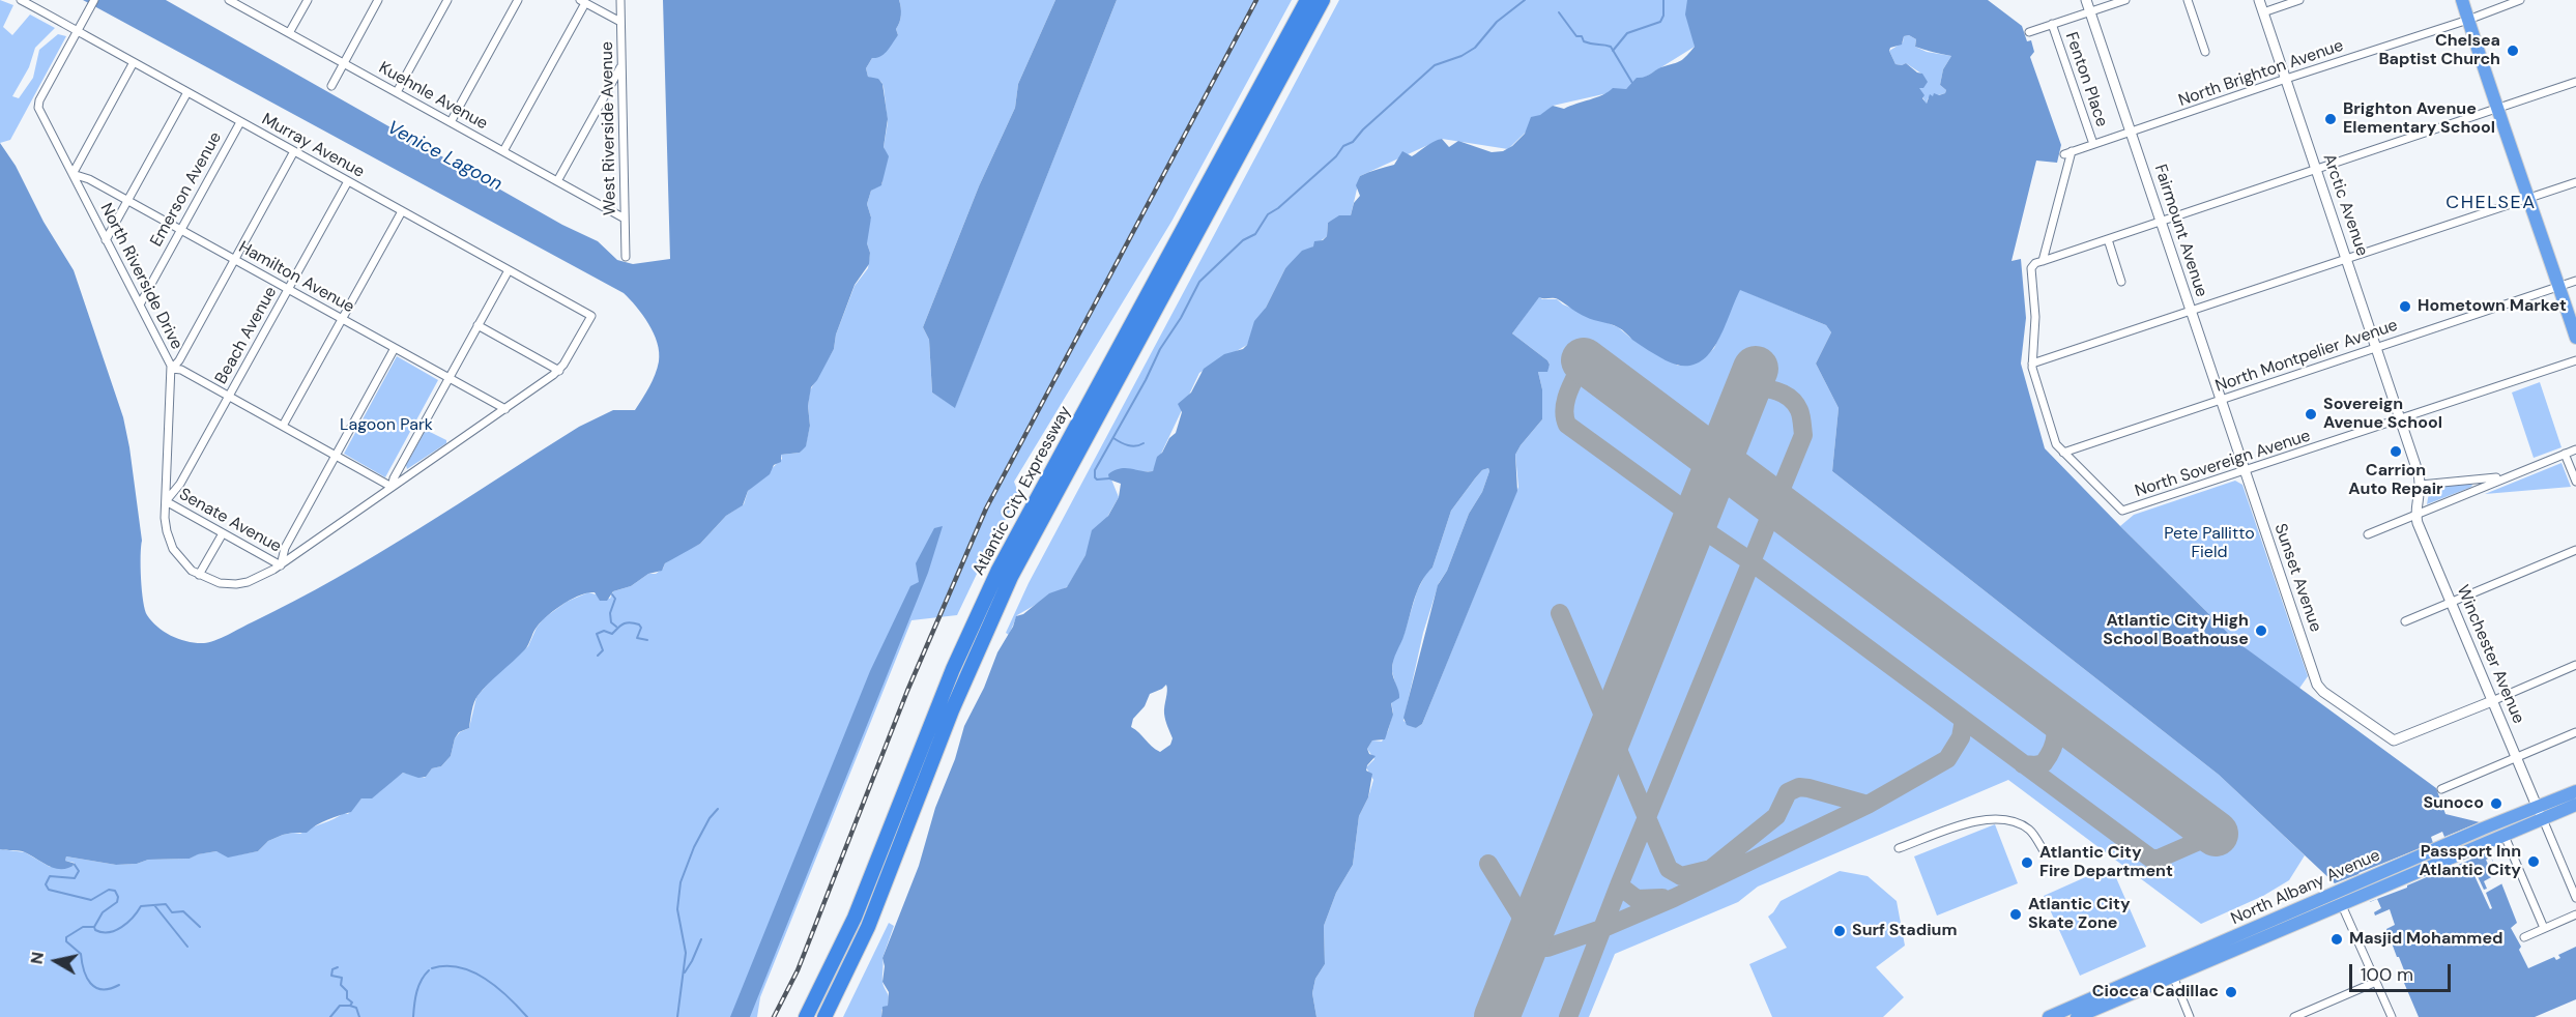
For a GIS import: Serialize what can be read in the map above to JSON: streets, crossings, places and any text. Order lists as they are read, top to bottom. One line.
{"streets":{"highway":["Atlantic City Expressway","North Albany Avenue"],"street":["North Brighton Avenue","Fenton Place","Kuehnle Avenue","West Riverside Avenue","Murray Avenue","Emerson Avenue","Arctic Avenue","Fairmount Avenue","North Riverside Drive","Hamilton Avenue","Beach Avenue","North Montpelier Avenue","North Sovereign Avenue","Senate Avenue","Sunset Avenue","Winchester Avenue"]},"crossings":[["North Brighton Avenue","Fenton Place"],["North Brighton Avenue","Arctic Avenue"],["North Brighton Avenue","Fairmount Avenue"],["Kuehnle Avenue","West Riverside Avenue"],["Murray Avenue","Emerson Avenue"],["Murray Avenue","North Riverside Drive"],["Murray Avenue","Beach Avenue"],["Emerson Avenue","North Riverside Drive"],["Emerson Avenue","Hamilton Avenue"],["Arctic Avenue","North Montpelier Avenue"],["Arctic Avenue","North Sovereign Avenue"],["Arctic Avenue","Winchester Avenue"],["Fairmount Avenue","North Montpelier Avenue"],["Fairmount Avenue","North Sovereign Avenue"],["Fairmount Avenue","Sunset Avenue"],["North Riverside Drive","Hamilton Avenue"],["North Riverside Drive","Beach Avenue"],["North Riverside Drive","Senate Avenue"],["Hamilton Avenue","Beach Avenue"],["Beach Avenue","Senate Avenue"],["North Montpelier Avenue","North Sovereign Avenue"],["North Sovereign Avenue","Sunset Avenue"],["North Sovereign Avenue","Winchester Avenue"],["Sunset Avenue","Winchester Avenue"],["Winchester Avenue","North Albany Avenue"]],"districts":["CHELSEA"],"water":["Venice Lagoon"],"parks":["Lagoon Park","Pete Pallitto Field"],"places":["Chelsea Baptist Church","Brighton Avenue Elementary School","Hometown Market","Sovereign Avenue School","Carrion Auto Repair","Atlantic City High School Boathouse","Sunoco","Passport Inn Atlantic City","Atlantic City Fire Department","Atlantic City Skate Zone","Surf Stadium","Masjid Mohammed","Ciocca Cadillac"],"scale_bar":"100 m","north":"left"}
